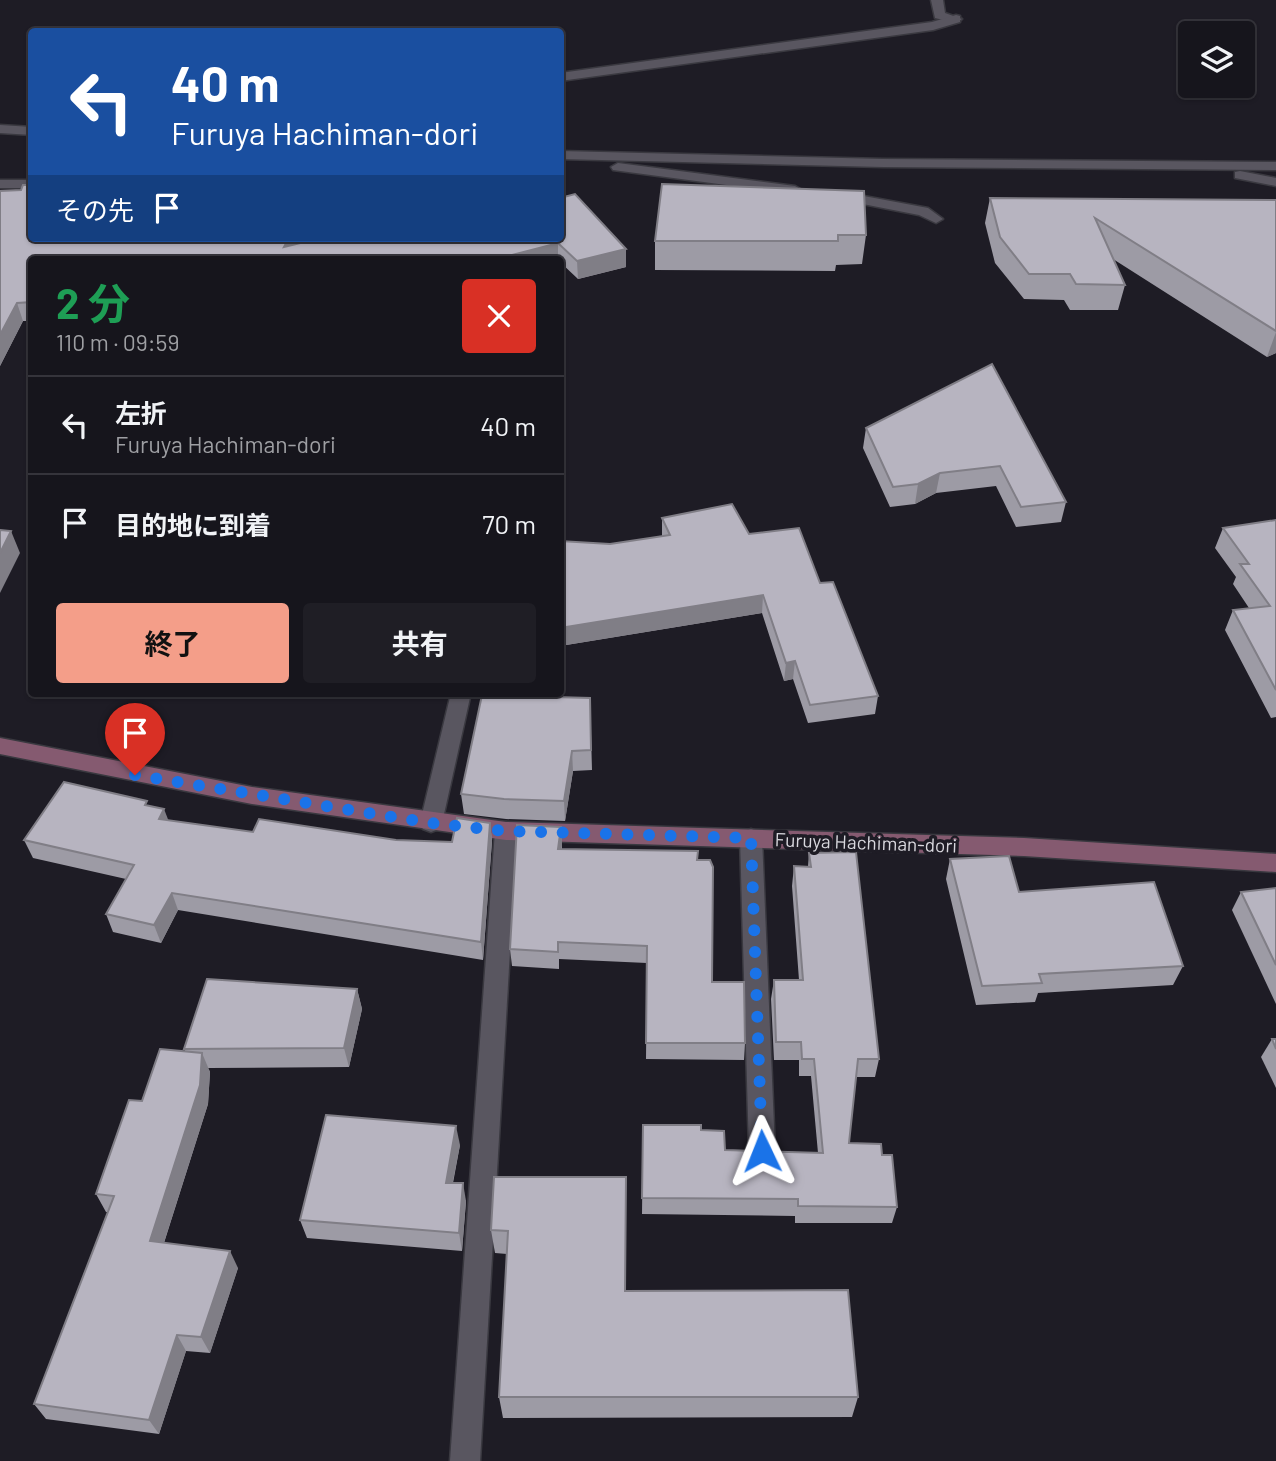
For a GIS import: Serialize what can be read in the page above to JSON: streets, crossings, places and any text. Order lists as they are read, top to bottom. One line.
{"streets":{"street":["Furuya Hachiman-dori"]},"page":{"turn":["40 m","Furuya Hachiman-dori"],"then":"その先","heading":["2 分","110 m · 09:59"],"list":[{"name":"左折","note":"Furuya Hachiman-dori","value":"40 m"},{"name":"目的地に到着","value":"70 m"}],"buttons":["終了","共有"]}}
